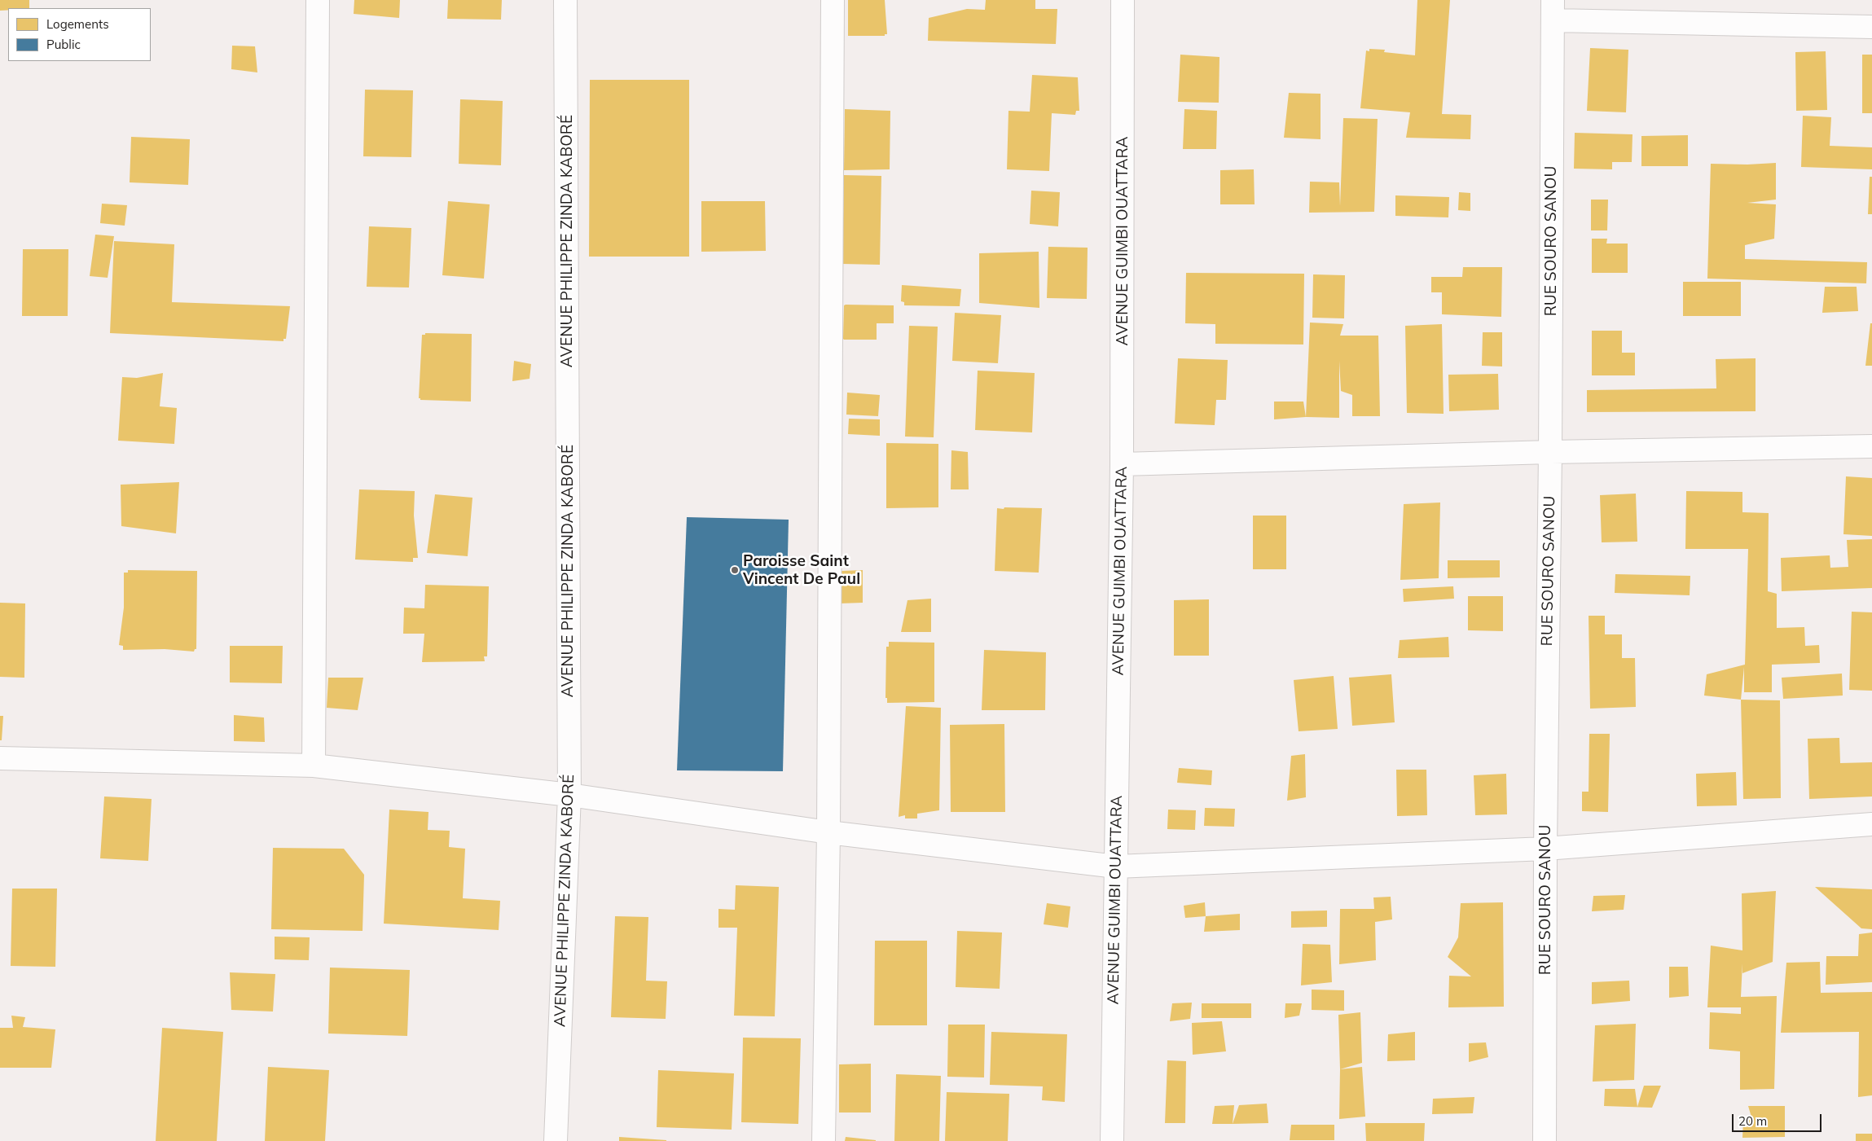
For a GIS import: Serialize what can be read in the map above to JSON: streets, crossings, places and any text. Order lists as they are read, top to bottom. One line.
{"streets":{"street":["AVENUE PHILIPPE ZINDA KABORÉ","AVENUE GUIMBI OUATTARA","RUE SOURO SANOU"]},"places":["Paroisse Saint Vincent De Paul"],"legend":["Logements","Public"],"scale_bar":"20 m"}
